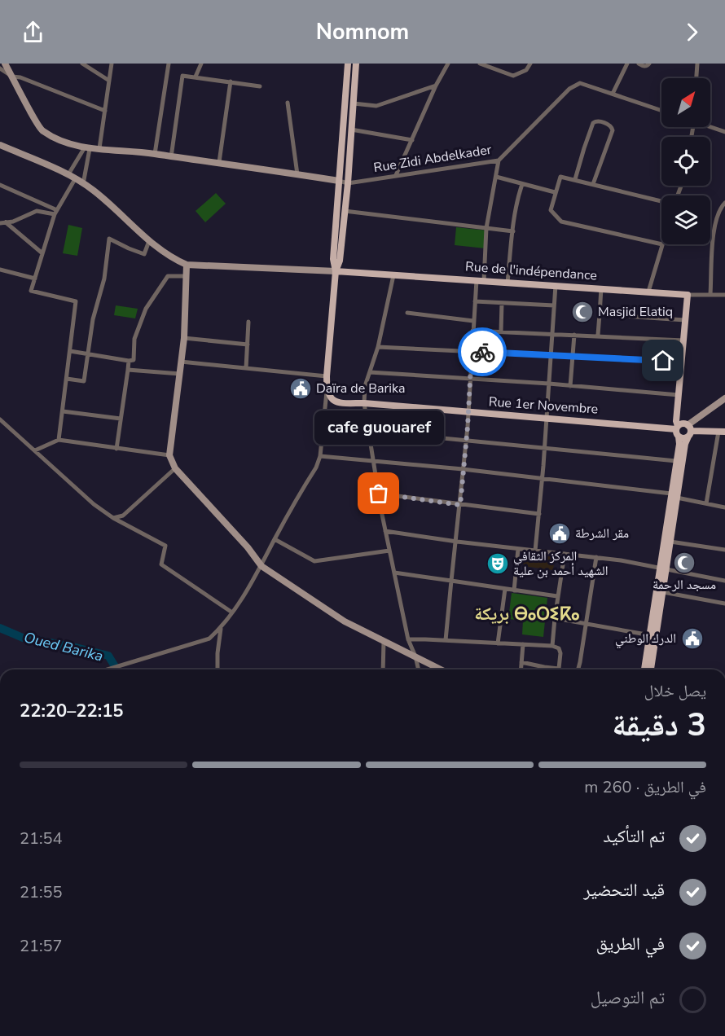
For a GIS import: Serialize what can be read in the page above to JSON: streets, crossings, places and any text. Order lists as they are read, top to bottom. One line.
{"streets":{"main road":["Rue de l'indépendance","Rue 1er Novembre"],"street":["Rue Zidi Abdelkader"]},"districts":["بريكة ⴱⴰⵔⵉⴽⴰ"],"water":["Oued Barika"],"places":{"mosque":["Masjid Elatiq","مسجد الرحمة"],"public building":["Daïra de Barika","مقر الشرطة","الدرك الوطني"],"other":["cafe guouaref"],"theatre":["المركز الثقافي الشهيد أحمد بن علية"]},"north":"top right","page":{"header":"Nomnom","bubble":"cafe guouaref","heading":["3 دقيقة","يصل خلال","22:15–22:20"],"bar":"في الطريق · 260 m","list":[["تم التأكيد","21:54"],["قيد التحضير","21:55"],["في الطريق","21:57"],"تم التوصيل"]}}
